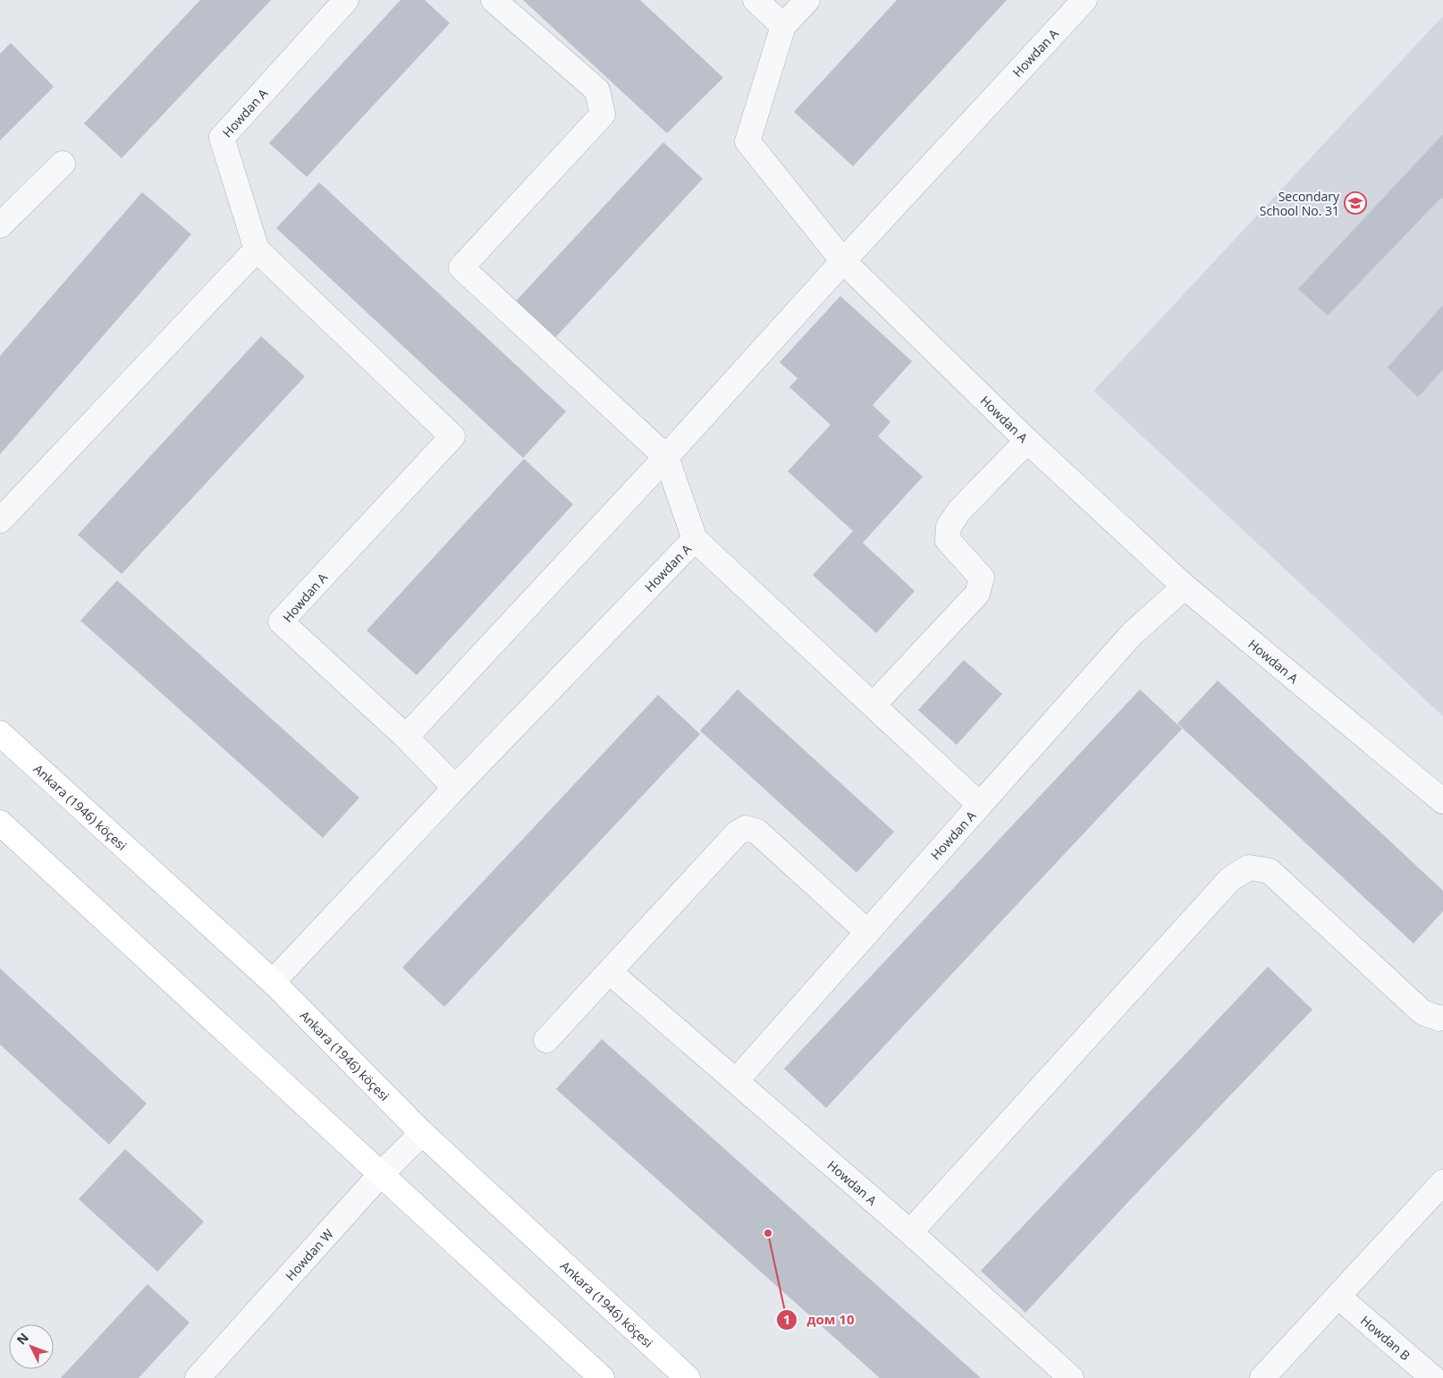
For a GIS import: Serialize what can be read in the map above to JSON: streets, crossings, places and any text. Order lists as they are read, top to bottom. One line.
{"streets":{"main road":["Ankara (1946) köçesi"],"street":["Howdan A","Howdan W","Howdan B"]},"crossings":[["Howdan A","Ankara (1946) köçesi"],["Ankara (1946) köçesi","Howdan W"]],"places":{"school or university":["Secondary School No. 31"],"other":["дом 10"]},"north":"top left"}
